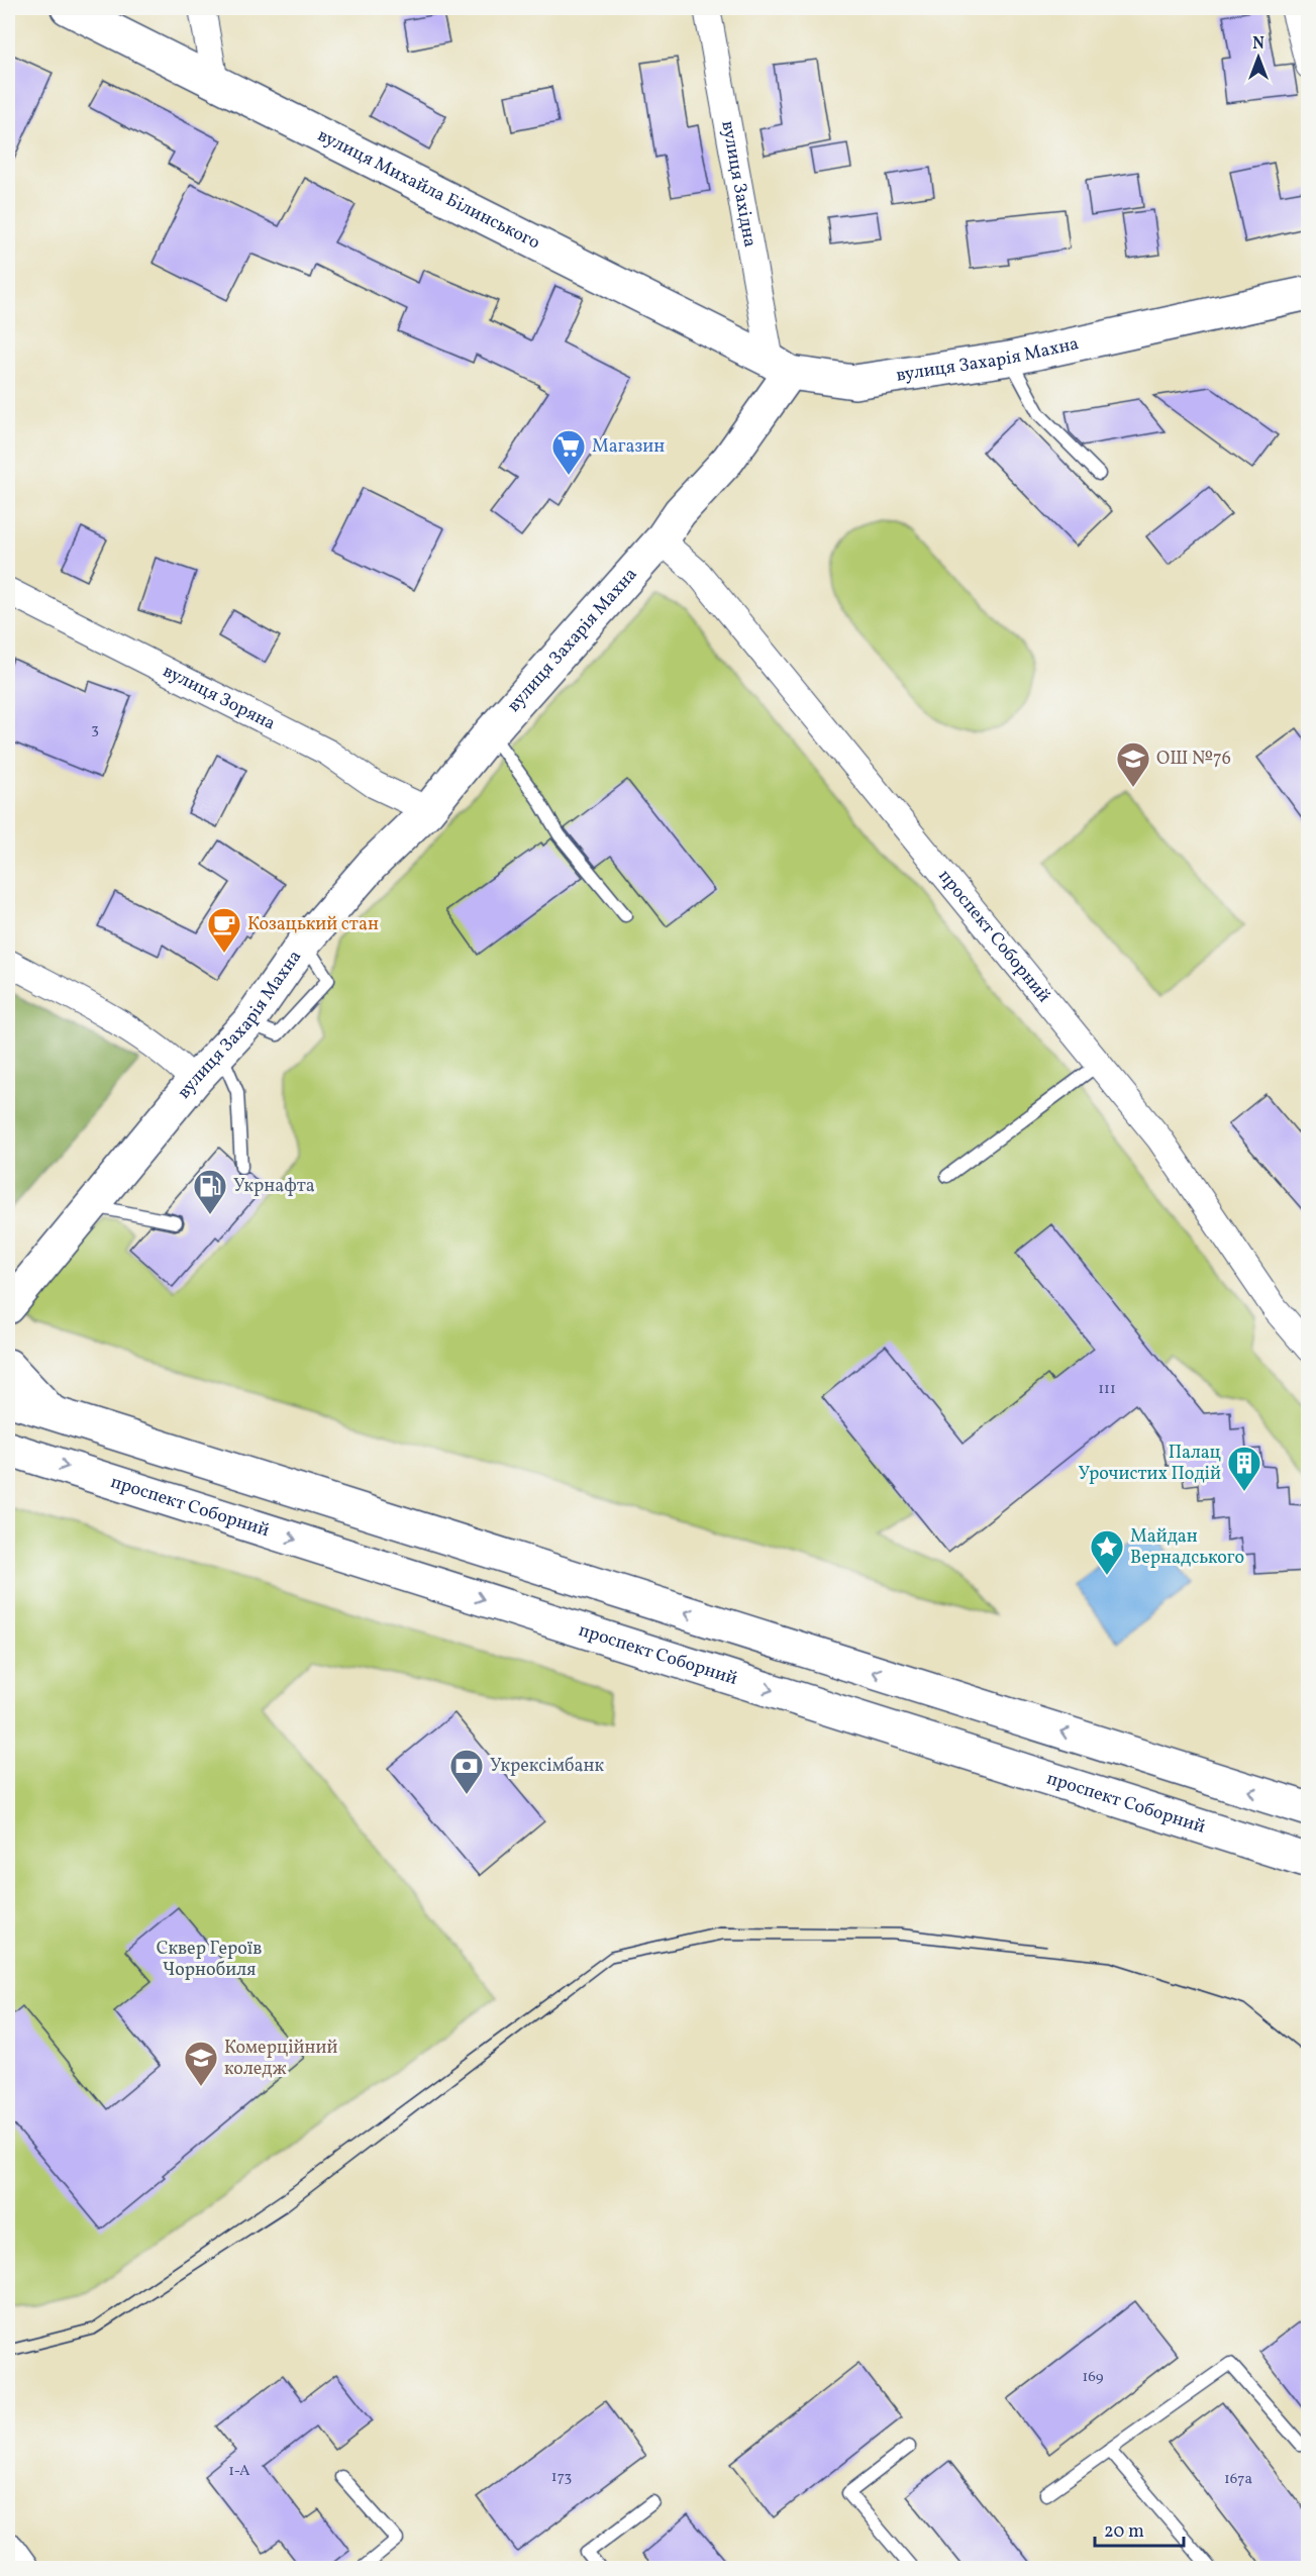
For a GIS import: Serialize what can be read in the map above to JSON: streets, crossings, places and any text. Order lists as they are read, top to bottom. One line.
{"streets":{"main road":["вулиця Михайла Білинського","вулиця Захарія Махна","проспект Соборний"],"street":["вулиця Західна","вулиця Зоряна"]},"crossings":[["вулиця Західна","вулиця Михайла Білинського"],["вулиця Західна","вулиця Захарія Махна"],["вулиця Михайла Білинського","вулиця Захарія Махна"],["вулиця Захарія Махна","вулиця Зоряна"],["вулиця Захарія Махна","проспект Соборний"]],"one_way":["проспект Соборний"],"parks":["Сквер Героїв Чорнобиля"],"places":{"supermarket":["Магазин"],"school or university":["ОШ №76","Комерційний коледж"],"cafe":["Козацький стан"],"fuel station":["Укрнафта"],"building":["Палац Урочистих Подій"],"place":["Майдан Вернадського"],"bank":["Укрексімбанк"]},"house_numbers":["3","111","169","1-А","173","167а"],"scale_bar":"20 m","north":"top"}
